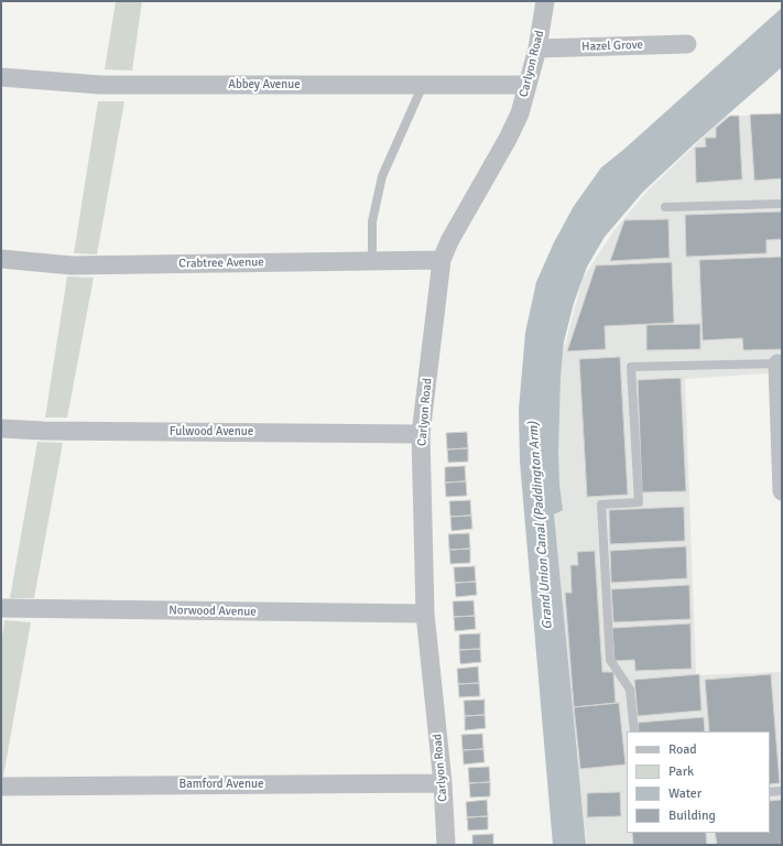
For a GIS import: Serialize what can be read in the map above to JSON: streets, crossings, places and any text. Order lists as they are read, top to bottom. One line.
{"streets":{"street":["Hazel Grove","Carlyon Road","Abbey Avenue","Crabtree Avenue","Fulwood Avenue","Norwood Avenue","Bamford Avenue"]},"crossings":[["Hazel Grove","Carlyon Road"],["Carlyon Road","Abbey Avenue"],["Carlyon Road","Crabtree Avenue"],["Carlyon Road","Fulwood Avenue"],["Carlyon Road","Norwood Avenue"],["Carlyon Road","Bamford Avenue"]],"water":["Grand Union Canal (Paddington Arm)"],"legend":["Road","Park","Water","Building"]}
